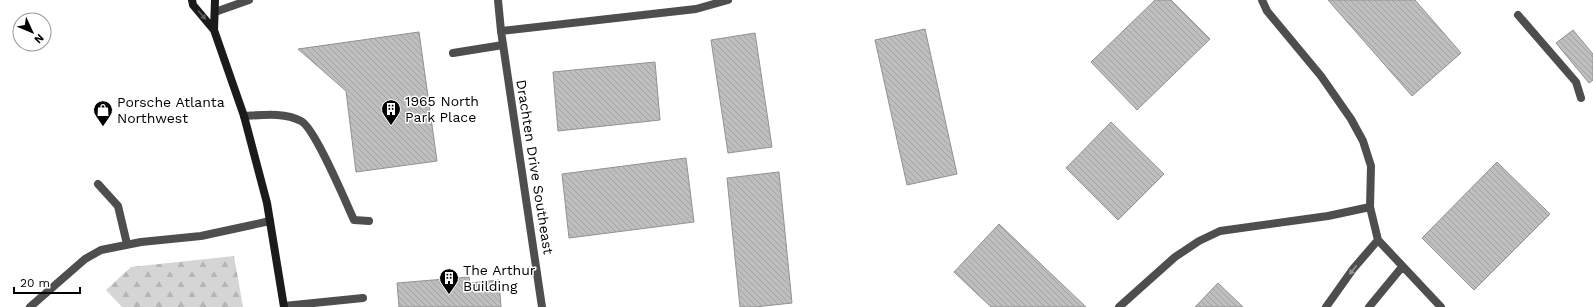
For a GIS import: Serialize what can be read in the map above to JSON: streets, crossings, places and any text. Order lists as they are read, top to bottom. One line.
{"streets":{"street":["Drachten Drive Southeast"]},"places":{"building":["1965 North Park Place","The Arthur Building"],"shop":["Porsche Atlanta Northwest"]},"scale_bar":"20 m","north":"bottom right"}
